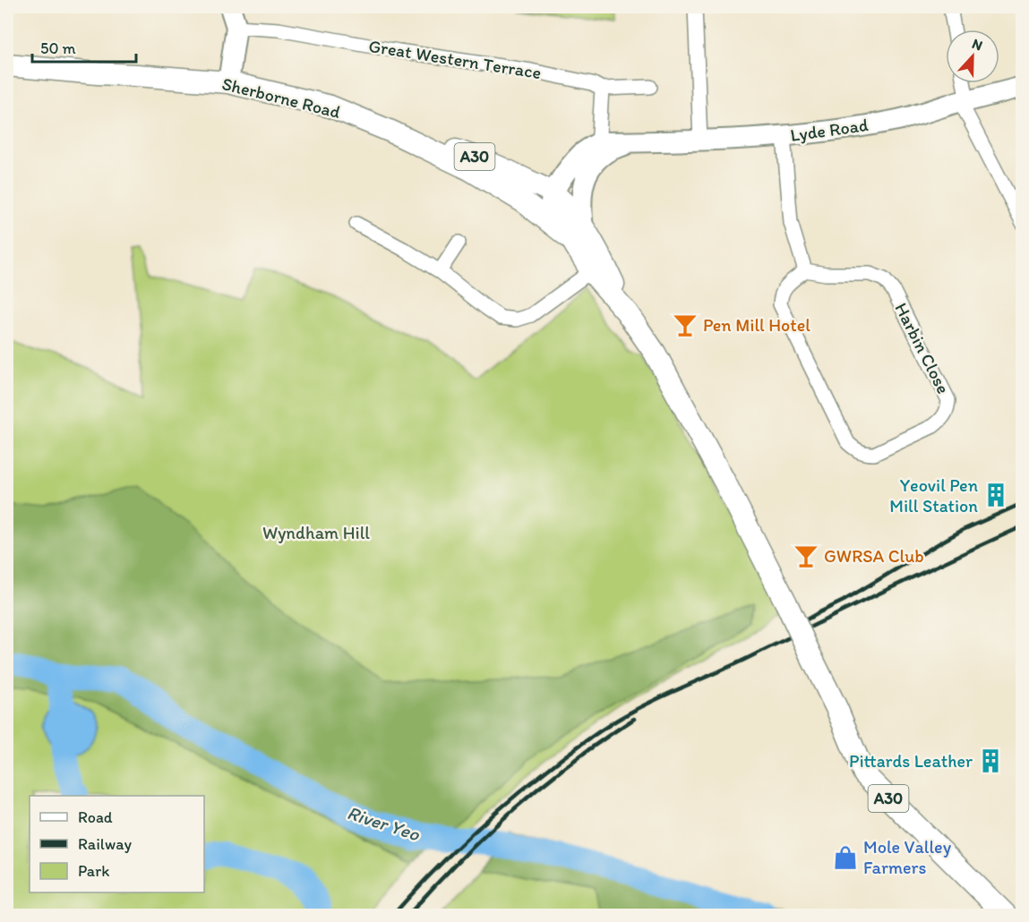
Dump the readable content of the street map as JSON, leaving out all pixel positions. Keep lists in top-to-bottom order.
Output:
{
  "streets": {
    "main road": ["Sherborne Road", "A30"],
    "street": ["Great Western Terrace", "Lyde Road", "Harbin Close"]
  },
  "crossings": [
    ["Sherborne Road", "A30"]
  ],
  "water": ["River Yeo"],
  "parks": ["Wyndham Hill"],
  "places": {
    "bar": ["Pen Mill Hotel", "GWRSA Club"],
    "building": ["Yeovil Pen Mill Station", "Pittards Leather"],
    "shop": ["Mole Valley Farmers"]
  },
  "legend": ["Road", "Railway", "Park"],
  "scale_bar": "50 m",
  "north": "top"
}
